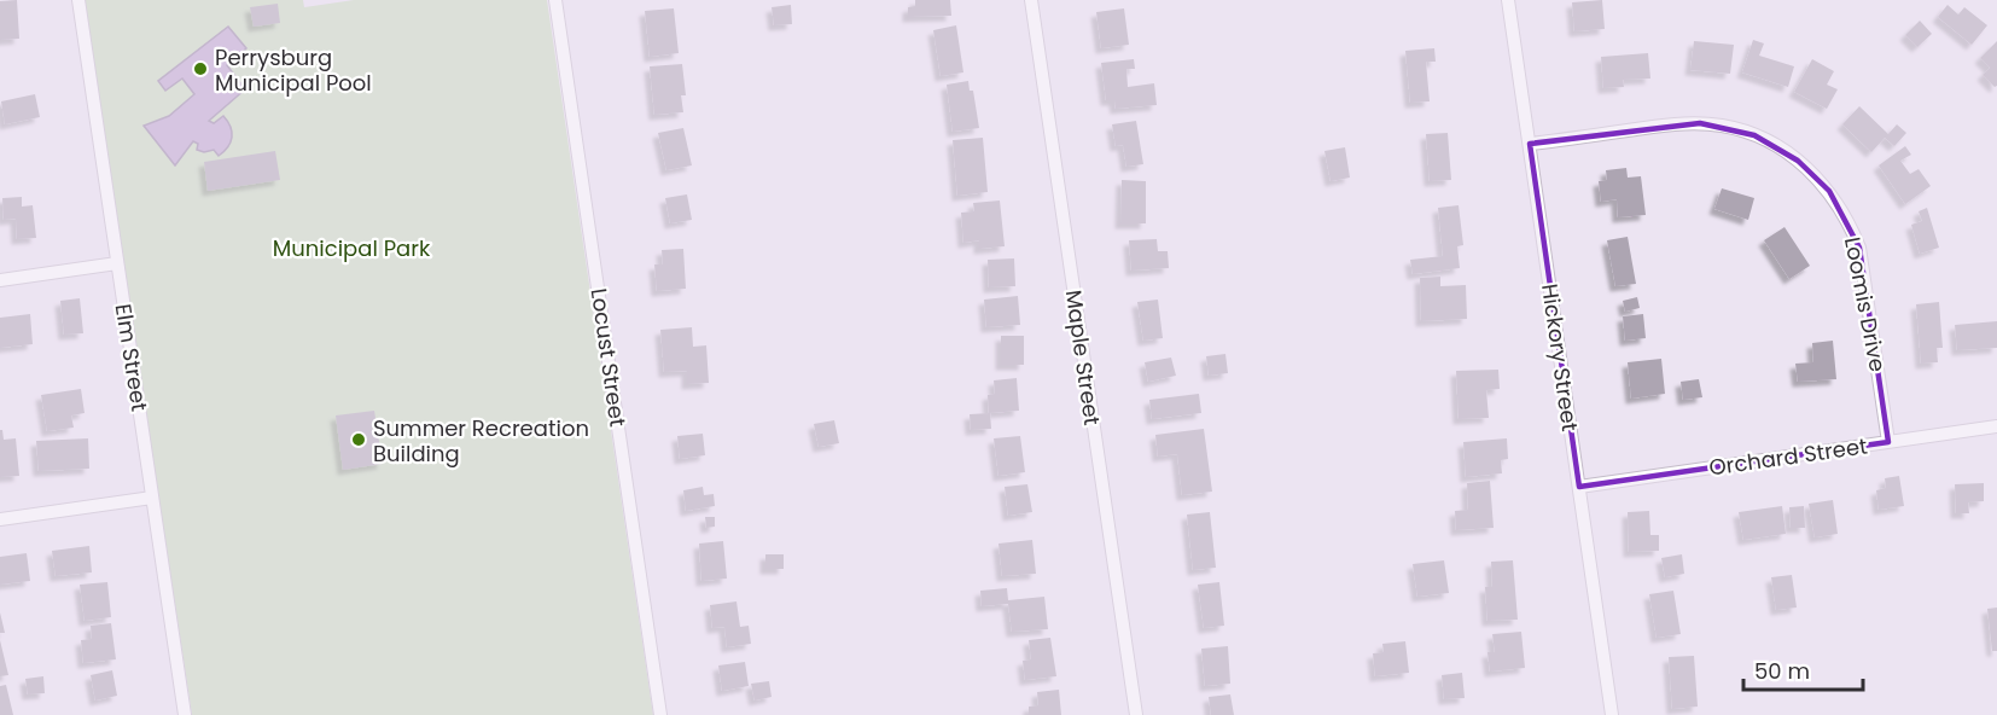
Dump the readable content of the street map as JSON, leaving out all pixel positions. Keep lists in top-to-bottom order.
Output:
{
  "streets": {
    "street": [
      "Loomis Drive",
      "Elm Street",
      "Locust Street",
      "Maple Street",
      "Hickory Street",
      "Orchard Street"
    ]
  },
  "crossings": [
    ["Loomis Drive", "Hickory Street"],
    ["Loomis Drive", "Orchard Street"],
    ["Hickory Street", "Orchard Street"]
  ],
  "parks": ["Municipal Park"],
  "places": ["Perrysburg Municipal Pool", "Summer Recreation Building"],
  "scale_bar": "50 m"
}
